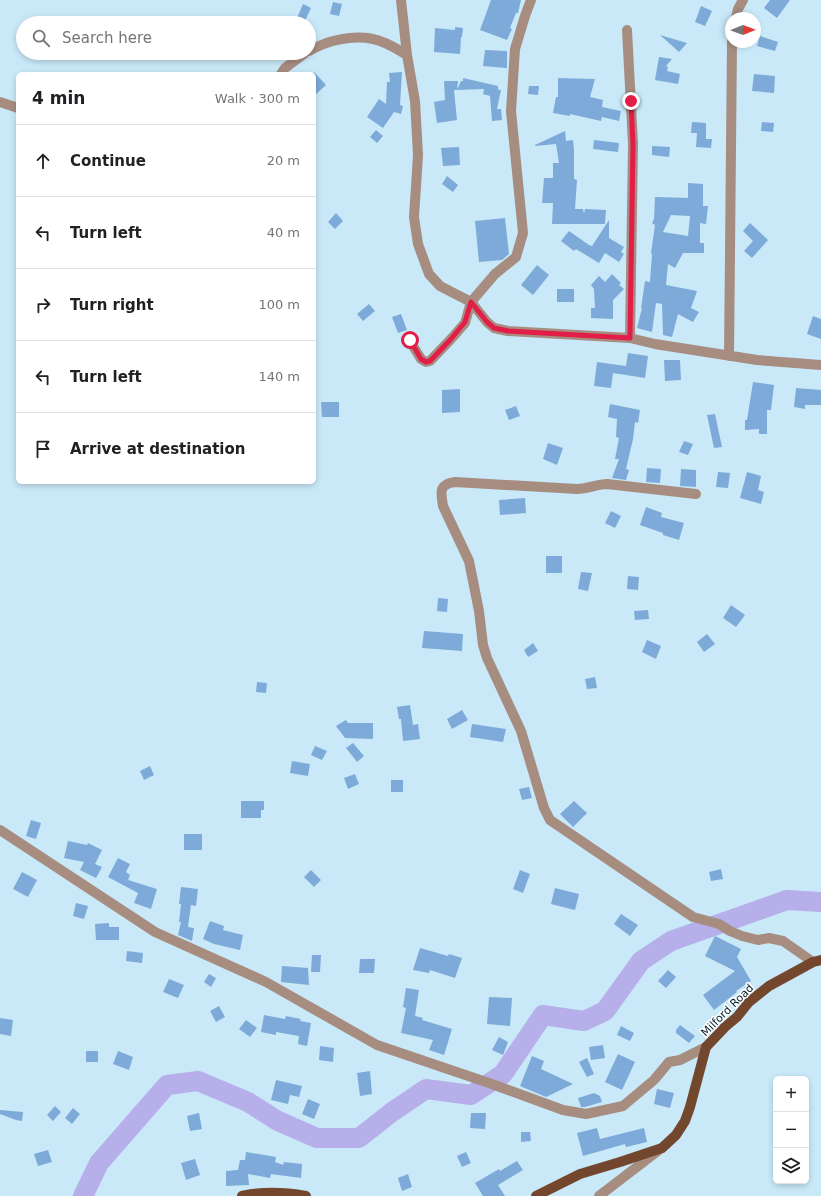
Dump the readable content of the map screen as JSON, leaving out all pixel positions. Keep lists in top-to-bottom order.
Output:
{
  "streets": {
    "main road": ["Milford Road"]
  },
  "north": "right",
  "page": {
    "search": "Search here",
    "heading": ["4 min", "Walk · 300 m"],
    "list": [
      ["Continue", "20 m"],
      ["Turn left", "40 m"],
      ["Turn right", "100 m"],
      ["Turn left", "140 m"],
      "Arrive at destination"
    ],
    "map_buttons": ["+", "−"]
  }
}
